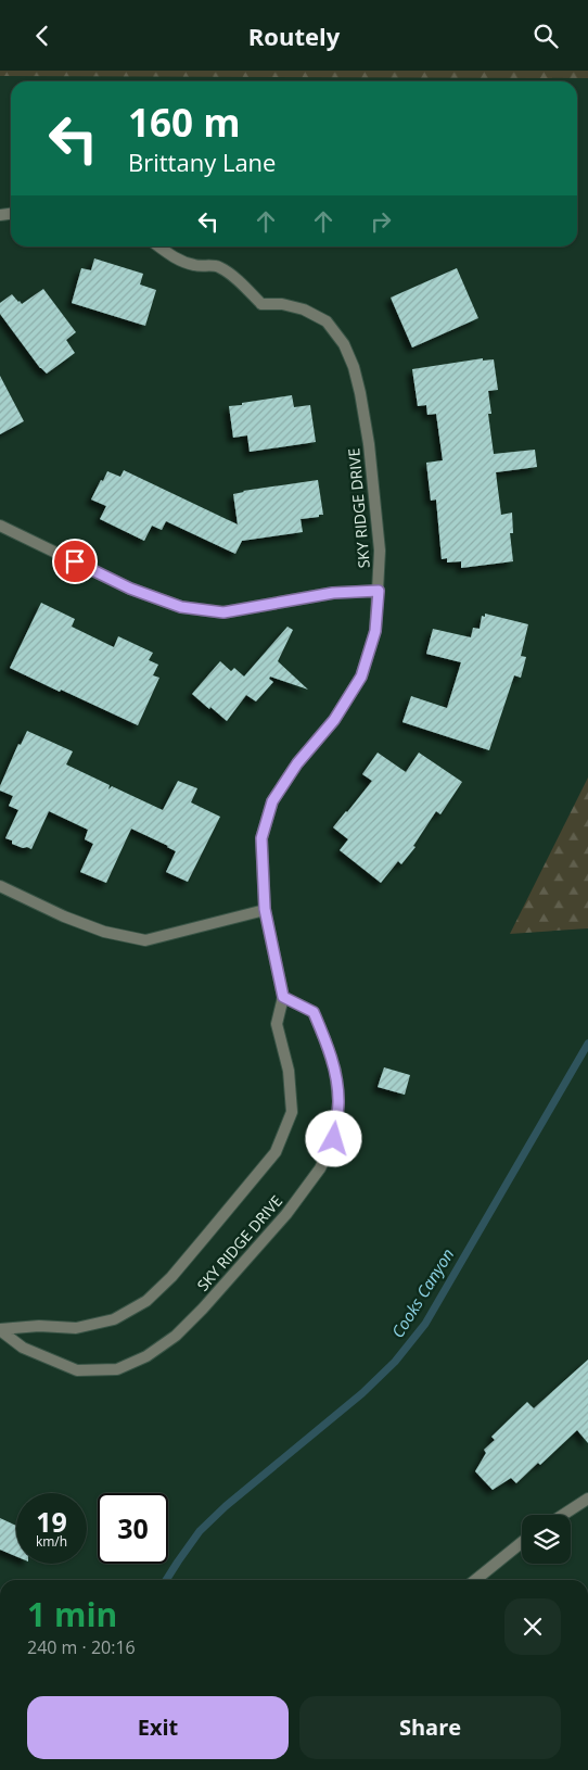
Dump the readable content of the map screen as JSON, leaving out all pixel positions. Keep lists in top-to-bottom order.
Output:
{
  "streets": {
    "street": ["SKY RIDGE DRIVE"]
  },
  "water": ["Cooks Canyon"],
  "page": {
    "header": "Routely",
    "turn": ["160 m", "Brittany Lane"],
    "speed": "19 km/h",
    "limit": "30",
    "heading": ["1 min", "240 m · 20:16"],
    "buttons": ["Exit", "Share"]
  }
}
